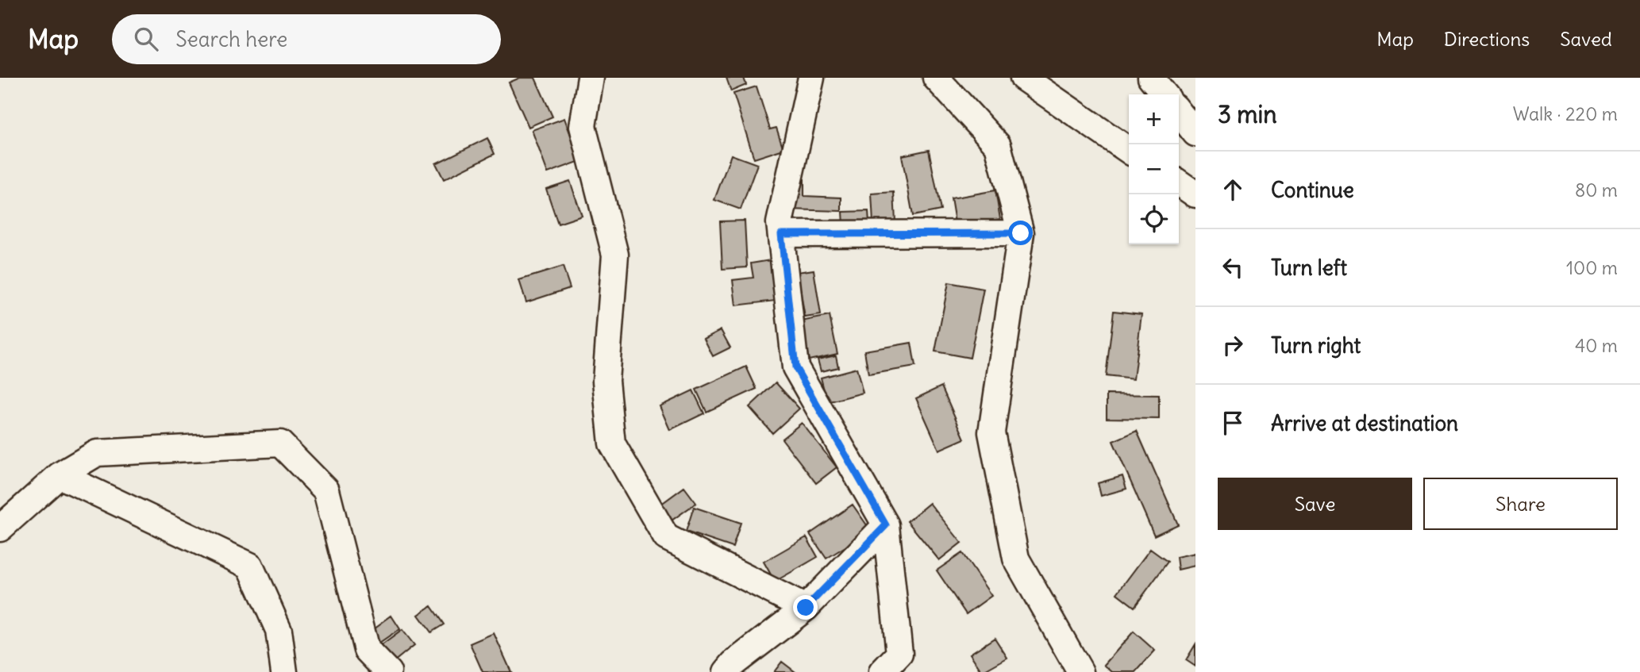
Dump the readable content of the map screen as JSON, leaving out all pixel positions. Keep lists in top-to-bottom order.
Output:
{
  "page": {
    "header": "Map",
    "search": "Search here",
    "nav": ["Map", "Directions", "Saved"],
    "heading": ["3 min", "Walk · 220 m"],
    "map_buttons": ["+", "−"],
    "list": [
      ["Continue", "80 m"],
      ["Turn left", "100 m"],
      ["Turn right", "40 m"],
      "Arrive at destination"
    ],
    "buttons": ["Save", "Share"]
  }
}
